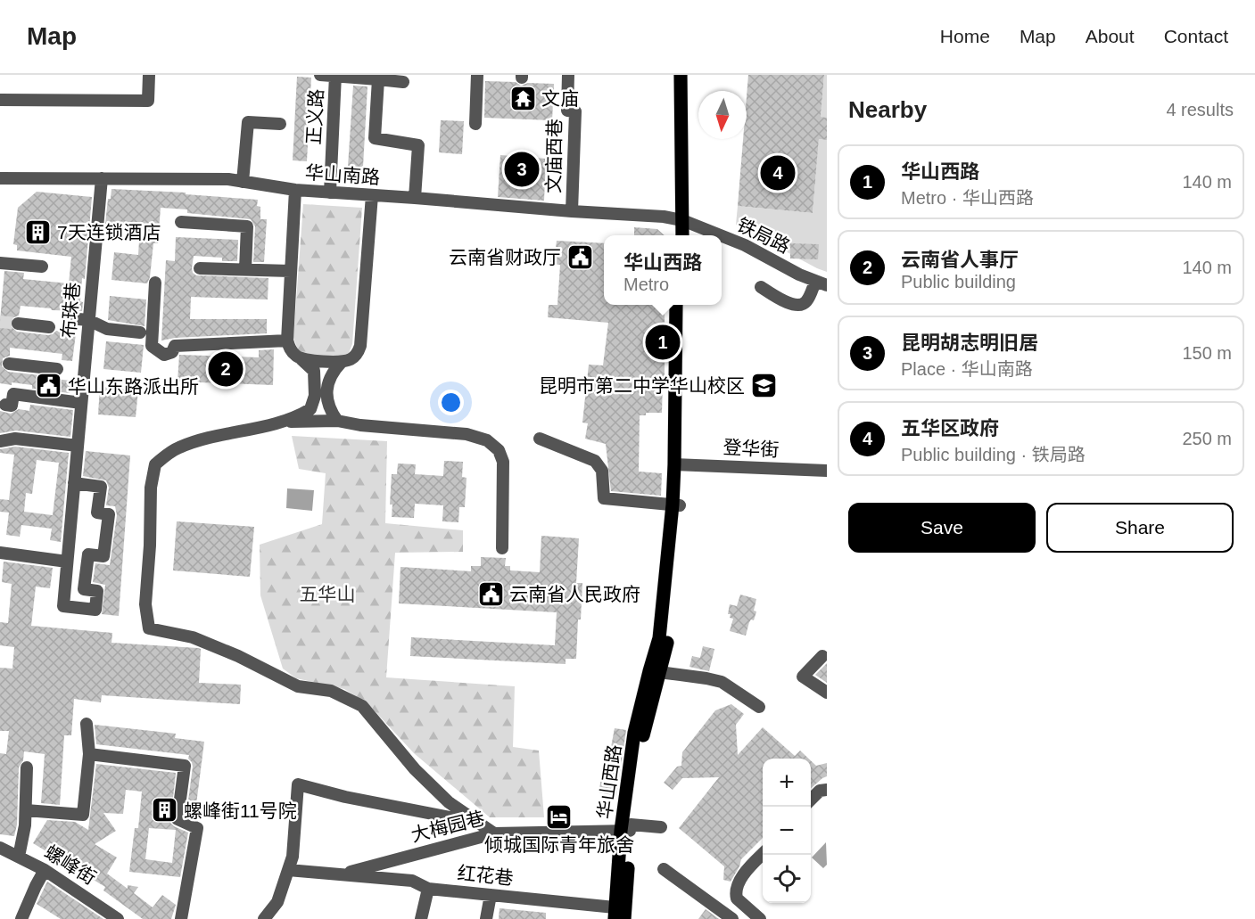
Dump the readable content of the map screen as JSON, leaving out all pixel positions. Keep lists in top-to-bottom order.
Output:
{
  "streets": {
    "main road": ["华山西路"],
    "street": [
      "正义路",
      "文庙西巷",
      "华山南路",
      "铁局路",
      "布珠巷",
      "登华街",
      "大梅园巷",
      "螺峰街",
      "红花巷"
    ]
  },
  "crossings": [
    ["正义路", "华山南路"],
    ["文庙西巷", "华山南路"],
    ["华山南路", "铁局路"],
    ["华山南路", "布珠巷"],
    ["登华街", "华山西路"],
    ["华山西路", "大梅园巷"],
    ["华山西路", "红花巷"],
    ["大梅园巷", "红花巷"]
  ],
  "parks": ["五华山"],
  "places": {
    "temple": ["文庙"],
    "building": ["7天连锁酒店", "螺峰街11号院"],
    "public building": ["云南省财政厅", "华山东路派出所", "云南省人民政府"],
    "school or university": ["昆明市第二中学华山校区"],
    "hotel": ["倾城国际青年旅舍"]
  },
  "north": "bottom",
  "page": {
    "header": "Map",
    "nav": [
      "Home",
      "Map",
      "About",
      "Contact"
    ],
    "heading": ["Nearby", "4 results"],
    "list": [
      {
        "mark": "1",
        "name": "华山西路",
        "note": "Metro · 华山西路",
        "value": "140 m"
      },
      {
        "mark": "2",
        "name": "云南省人事厅",
        "note": "Public building",
        "value": "140 m"
      },
      {
        "mark": "3",
        "name": "昆明胡志明旧居",
        "note": "Place · 华山南路",
        "value": "150 m"
      },
      {
        "mark": "4",
        "name": "五华区政府",
        "note": "Public building · 铁局路",
        "value": "250 m"
      }
    ],
    "pins": [
      "3",
      "4",
      "1",
      "2"
    ],
    "popup": ["华山西路", "Metro"],
    "buttons": ["Save", "Share"],
    "map_buttons": ["+", "−"]
  }
}
